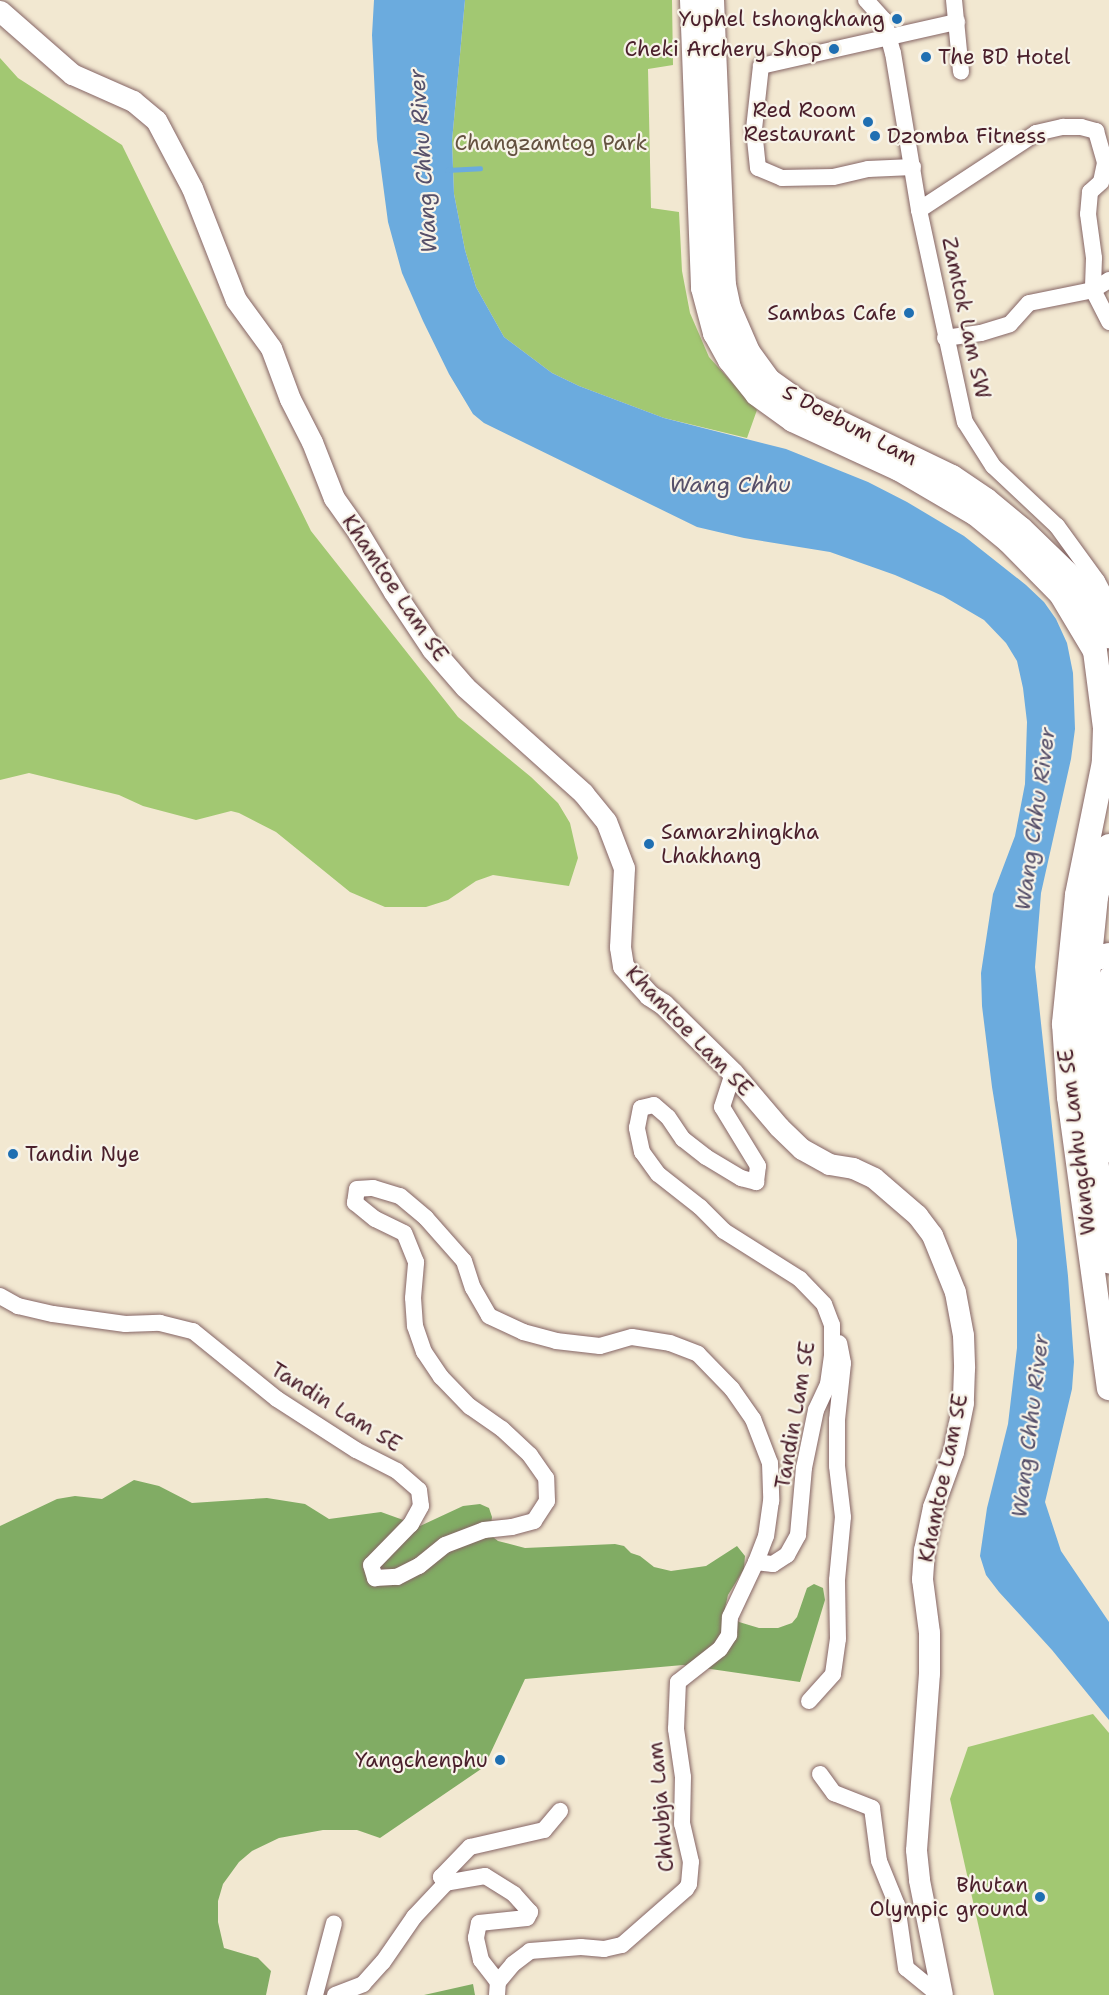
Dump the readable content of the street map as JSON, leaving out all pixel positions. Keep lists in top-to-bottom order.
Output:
{
  "streets": {
    "highway": ["S Doebum Lam", "Wangchhu Lam SE"],
    "main road": ["Khamtoe Lam SE"],
    "street": ["Zamtok Lam SW", "Tandin Lam SE", "Chhubja Lam"]
  },
  "crossings": [
    ["S Doebum Lam", "Wangchhu Lam SE"],
    ["Khamtoe Lam SE", "Tandin Lam SE"],
    ["Tandin Lam SE", "Chhubja Lam"]
  ],
  "water": ["Wang Chhu River", "Wang Chhu"],
  "parks": ["Changzamtog Park"],
  "places": [
    "Yuphel tshongkhang",
    "Cheki Archery Shop",
    "The BD Hotel",
    "Red Room Restaurant",
    "Dzomba Fitness",
    "Sambas Cafe",
    "Samarzhingkha Lhakhang",
    "Tandin Nye",
    "Yangchenphu",
    "Bhutan Olympic ground"
  ]
}
